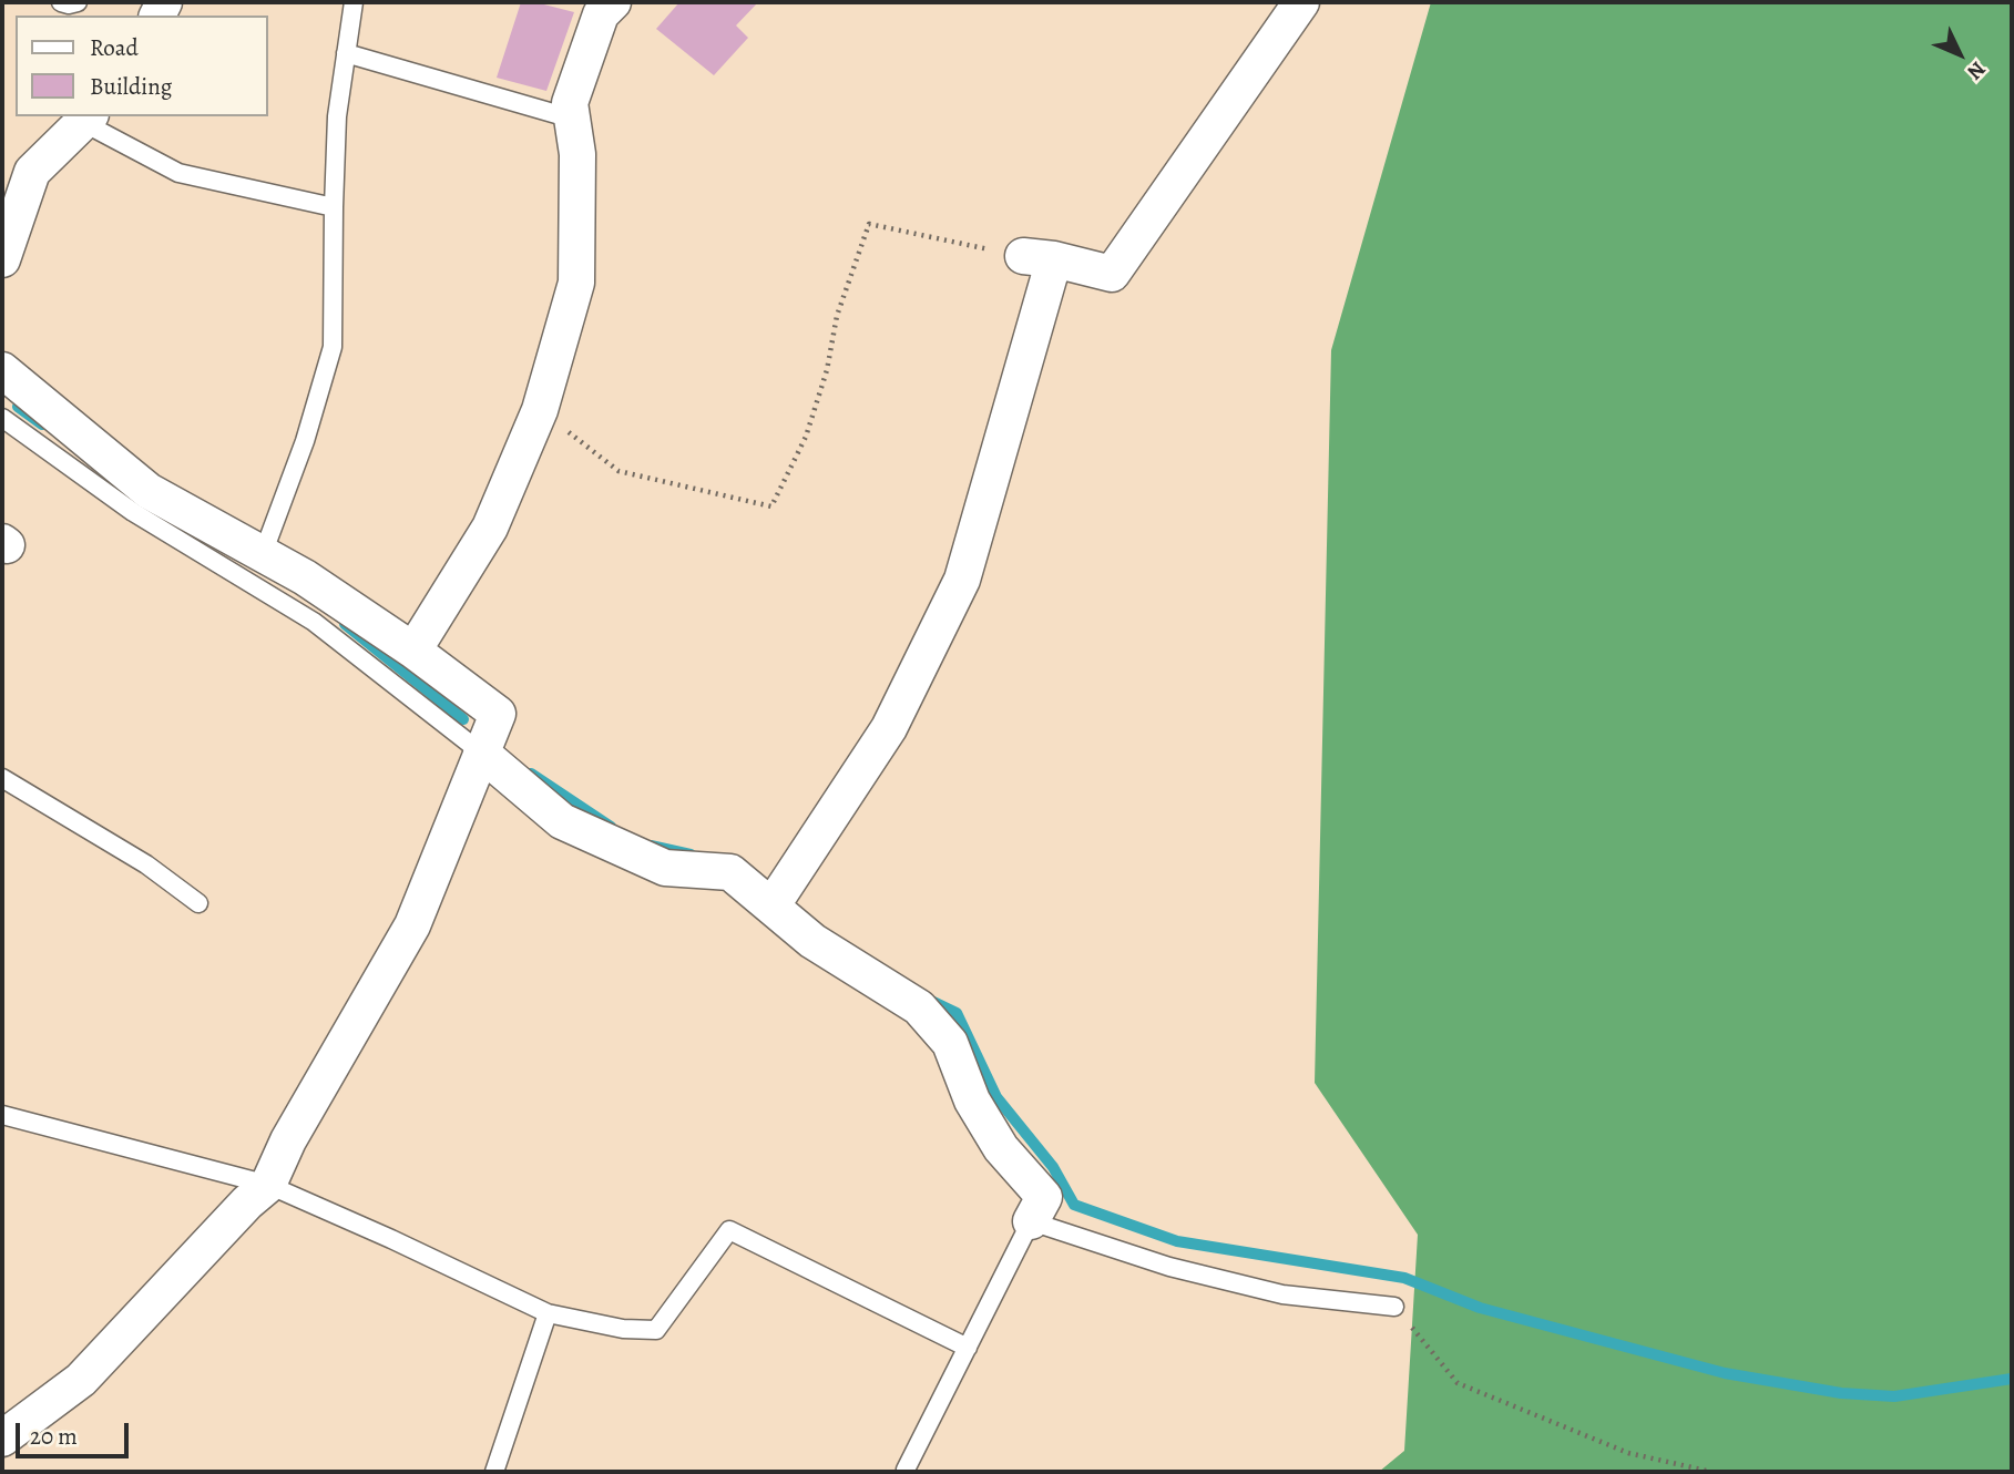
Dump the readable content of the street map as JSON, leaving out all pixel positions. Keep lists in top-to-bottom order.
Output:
{
  "legend": ["Road", "Building"],
  "scale_bar": "20 m",
  "north": "bottom right"
}
